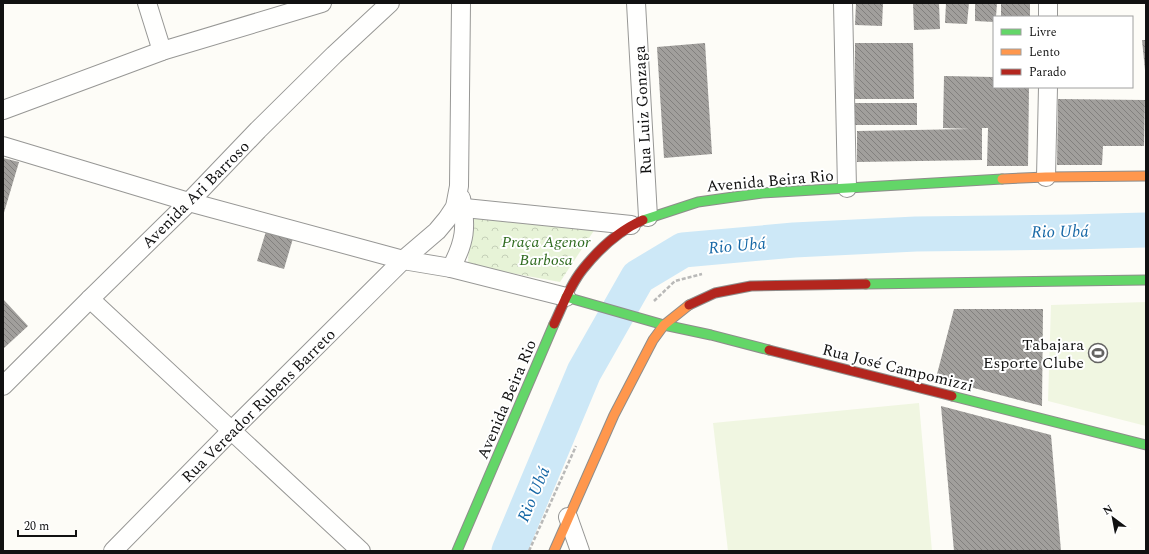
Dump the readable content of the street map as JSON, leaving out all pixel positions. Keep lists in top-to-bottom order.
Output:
{
  "streets": {
    "main road": ["Avenida Beira Rio", "Rua José Campomizzi"],
    "street": ["Rua Luiz Gonzaga", "Avenida Ari Barroso", "Rua Vereador Rubens Barreto"]
  },
  "crossings": [
    ["Rua Luiz Gonzaga", "Avenida Beira Rio"],
    ["Avenida Beira Rio", "Rua José Campomizzi"]
  ],
  "water": ["Rio Ubá"],
  "parks": ["Praça Agenor Barbosa"],
  "places": {
    "sports": ["Tabajara Esporte Clube"]
  },
  "legend": ["Livre", "Lento", "Parado"],
  "scale_bar": "20 m",
  "north": "top left"
}
